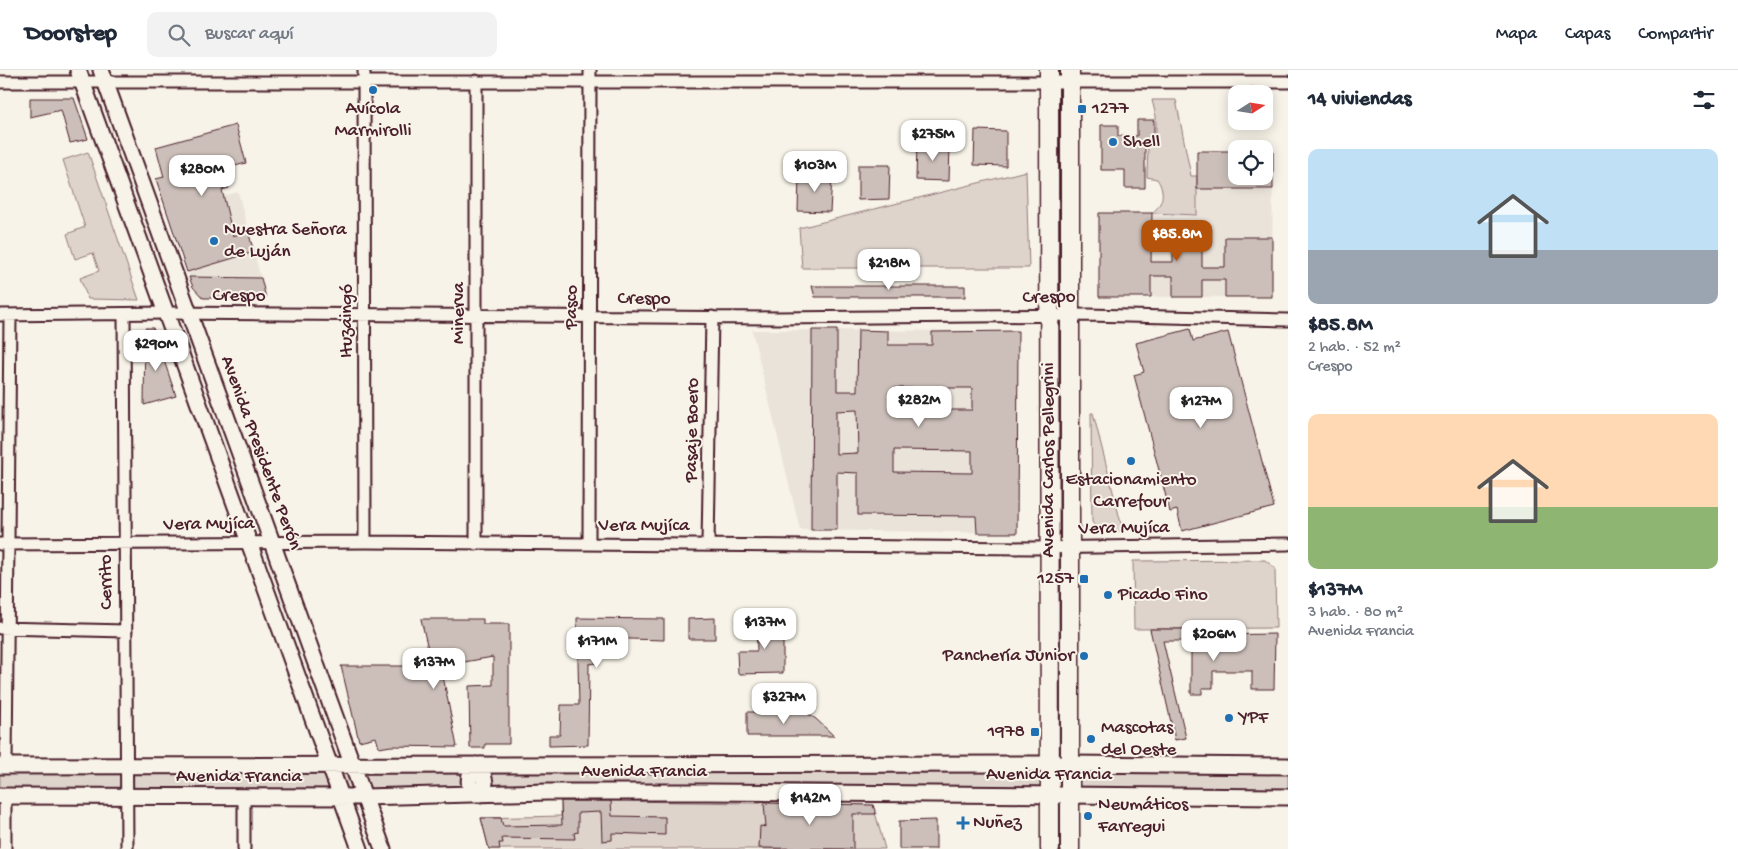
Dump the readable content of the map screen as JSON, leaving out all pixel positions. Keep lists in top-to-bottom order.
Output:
{
  "streets": {
    "main road": ["Avenida Presidente Perón", "Avenida Carlos Pellegrini", "Avenida Francia"],
    "street": [
      "Crespo",
      "Pasco",
      "Minerva",
      "Ituzaingó",
      "Pasaje Boero",
      "Vera Mujíca",
      "Cerrito"
    ]
  },
  "crossings": [
    ["Crespo", "Pasco"],
    ["Crespo", "Minerva"],
    ["Crespo", "Ituzaingó"],
    ["Crespo", "Pasaje Boero"],
    ["Crespo", "Avenida Presidente Perón"],
    ["Crespo", "Avenida Carlos Pellegrini"],
    ["Crespo", "Cerrito"],
    ["Pasco", "Vera Mujíca"],
    ["Minerva", "Vera Mujíca"],
    ["Ituzaingó", "Vera Mujíca"],
    ["Pasaje Boero", "Vera Mujíca"],
    ["Avenida Presidente Perón", "Vera Mujíca"],
    ["Avenida Presidente Perón", "Avenida Francia"],
    ["Avenida Carlos Pellegrini", "Vera Mujíca"],
    ["Avenida Carlos Pellegrini", "Avenida Francia"],
    ["Vera Mujíca", "Cerrito"],
    ["Cerrito", "Avenida Francia"]
  ],
  "places": {
    "other": [
      "Avícola Marmirolli",
      "Shell",
      "Nuestra Señora de Luján",
      "Estacionamiento Carrefour",
      "Picado Fino",
      "Panchería Junior",
      "YPF",
      "Mascotas del Oeste",
      "Neumáticos Farregui"
    ],
    "transit": ["1277", "1257", "1978"],
    "health": ["Nuñez"]
  },
  "north": "right",
  "page": {
    "header": "Doorstep",
    "search": "Buscar aquí",
    "nav": ["Mapa", "Capas", "Compartir"],
    "heading": "14 viviendas",
    "price": [
      "$275M",
      "$103M",
      "$280M",
      "$85.8M",
      "$218M",
      "$290M",
      "$282M",
      "$127M",
      "$137M",
      "$206M",
      "$171M",
      "$137M",
      "$327M",
      "$142M"
    ],
    "list": [
      {
        "name": "$85.8M",
        "note": "2 hab. · 52 m² · Crespo"
      },
      {
        "name": "$137M",
        "note": "3 hab. · 80 m² · Avenida Francia"
      }
    ]
  }
}
